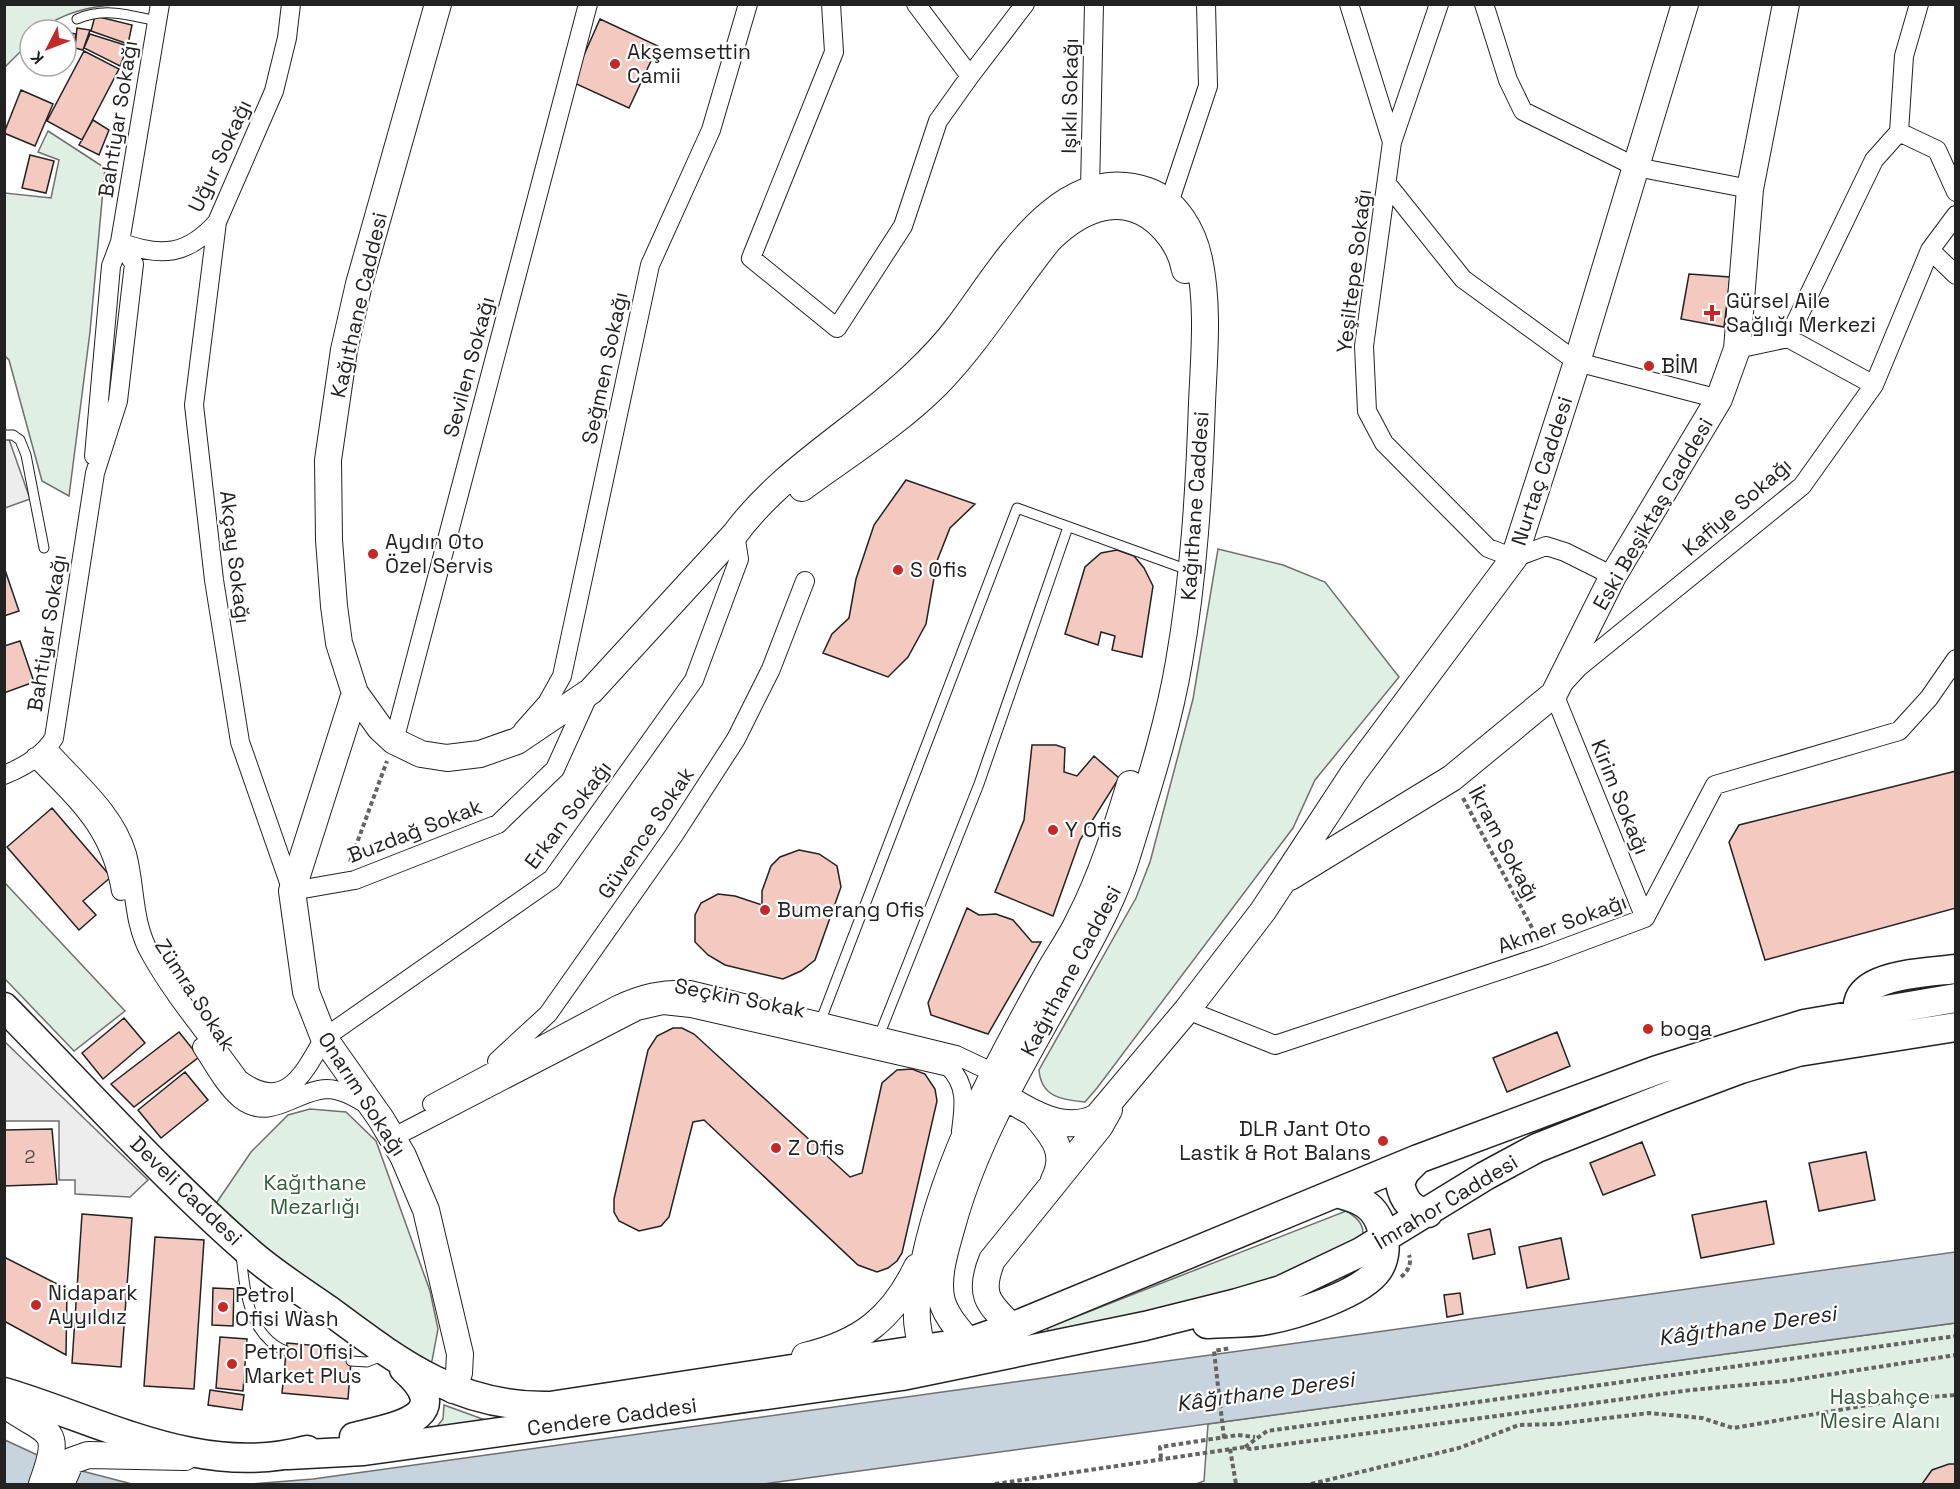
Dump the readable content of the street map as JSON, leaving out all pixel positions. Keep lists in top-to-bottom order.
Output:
{
  "streets": {
    "main road": [
      "Kağıthane Caddesi",
      "Nurtaç Caddesi",
      "Eski Beşiktaş Caddesi",
      "Onarım Sokağı",
      "Develi Caddesi",
      "İmrahor Caddesi",
      "Cendere Caddesi"
    ],
    "street": [
      "Işıklı Sokağı",
      "Bahtiyar Sokağı",
      "Uğur Sokağı",
      "Yeşiltepe Sokağı",
      "Sevilen Sokağı",
      "Seğmen Sokağı",
      "Kafiye Sokağı",
      "Akçay Sokağı",
      "Kirim Sokağı",
      "Erkan Sokağı",
      "Buzdağ Sokak",
      "Güvence Sokak",
      "Akmer Sokağı",
      "Zümra Sokak",
      "Seçkin Sokak"
    ],
    "path": ["İkram Sokağı"]
  },
  "crossings": [
    ["Işıklı Sokağı", "Kağıthane Caddesi"],
    ["Bahtiyar Sokağı", "Uğur Sokağı"],
    ["Bahtiyar Sokağı", "Zümra Sokak"],
    ["Uğur Sokağı", "Akçay Sokağı"],
    ["Yeşiltepe Sokağı", "Nurtaç Caddesi"],
    ["Kağıthane Caddesi", "Sevilen Sokağı"],
    ["Kağıthane Caddesi", "Seğmen Sokağı"],
    ["Kağıthane Caddesi", "Erkan Sokağı"],
    ["Kağıthane Caddesi", "Buzdağ Sokak"],
    ["Kağıthane Caddesi", "Seçkin Sokak"],
    ["Kağıthane Caddesi", "Onarım Sokağı"],
    ["Kağıthane Caddesi", "İmrahor Caddesi"],
    ["Kağıthane Caddesi", "Cendere Caddesi"],
    ["Nurtaç Caddesi", "Eski Beşiktaş Caddesi"],
    ["Nurtaç Caddesi", "Akmer Sokağı"],
    ["Kafiye Sokağı", "Eski Beşiktaş Caddesi"],
    ["Kafiye Sokağı", "Kirim Sokağı"],
    ["Eski Beşiktaş Caddesi", "Kirim Sokağı"],
    ["Eski Beşiktaş Caddesi", "İkram Sokağı"],
    ["Akçay Sokağı", "Buzdağ Sokak"],
    ["Akçay Sokağı", "Onarım Sokağı"],
    ["Kirim Sokağı", "Akmer Sokağı"],
    ["Erkan Sokağı", "Zümra Sokak"],
    ["Erkan Sokağı", "Onarım Sokağı"],
    ["Buzdağ Sokak", "Onarım Sokağı"],
    ["Güvence Sokak", "Seçkin Sokak"],
    ["İkram Sokağı", "Akmer Sokağı"],
    ["Zümra Sokak", "Seçkin Sokak"],
    ["Zümra Sokak", "Onarım Sokağı"],
    ["Seçkin Sokak", "Onarım Sokağı"],
    ["Onarım Sokağı", "Cendere Caddesi"],
    ["Develi Caddesi", "Cendere Caddesi"],
    ["İmrahor Caddesi", "Cendere Caddesi"]
  ],
  "water": ["Kâğıthane Deresi"],
  "parks": ["Kağıthane Mezarlığı", "Hasbahçe Mesire Alanı"],
  "places": {
    "other": [
      "Akşemsettin Camii",
      "BİM",
      "Aydın Oto Özel Servis",
      "S Ofis",
      "Y Ofis",
      "Bumerang Ofis",
      "boga",
      "DLR Jant Oto Lastik & Rot Balans",
      "Z Ofis",
      "Nidapark Ayyıldız",
      "Petrol Ofisi Wash",
      "Petrol Ofisi Market Plus"
    ],
    "health": ["Gürsel Aile Sağlığı Merkezi"]
  },
  "house_numbers": ["2"],
  "north": "bottom left"
}
